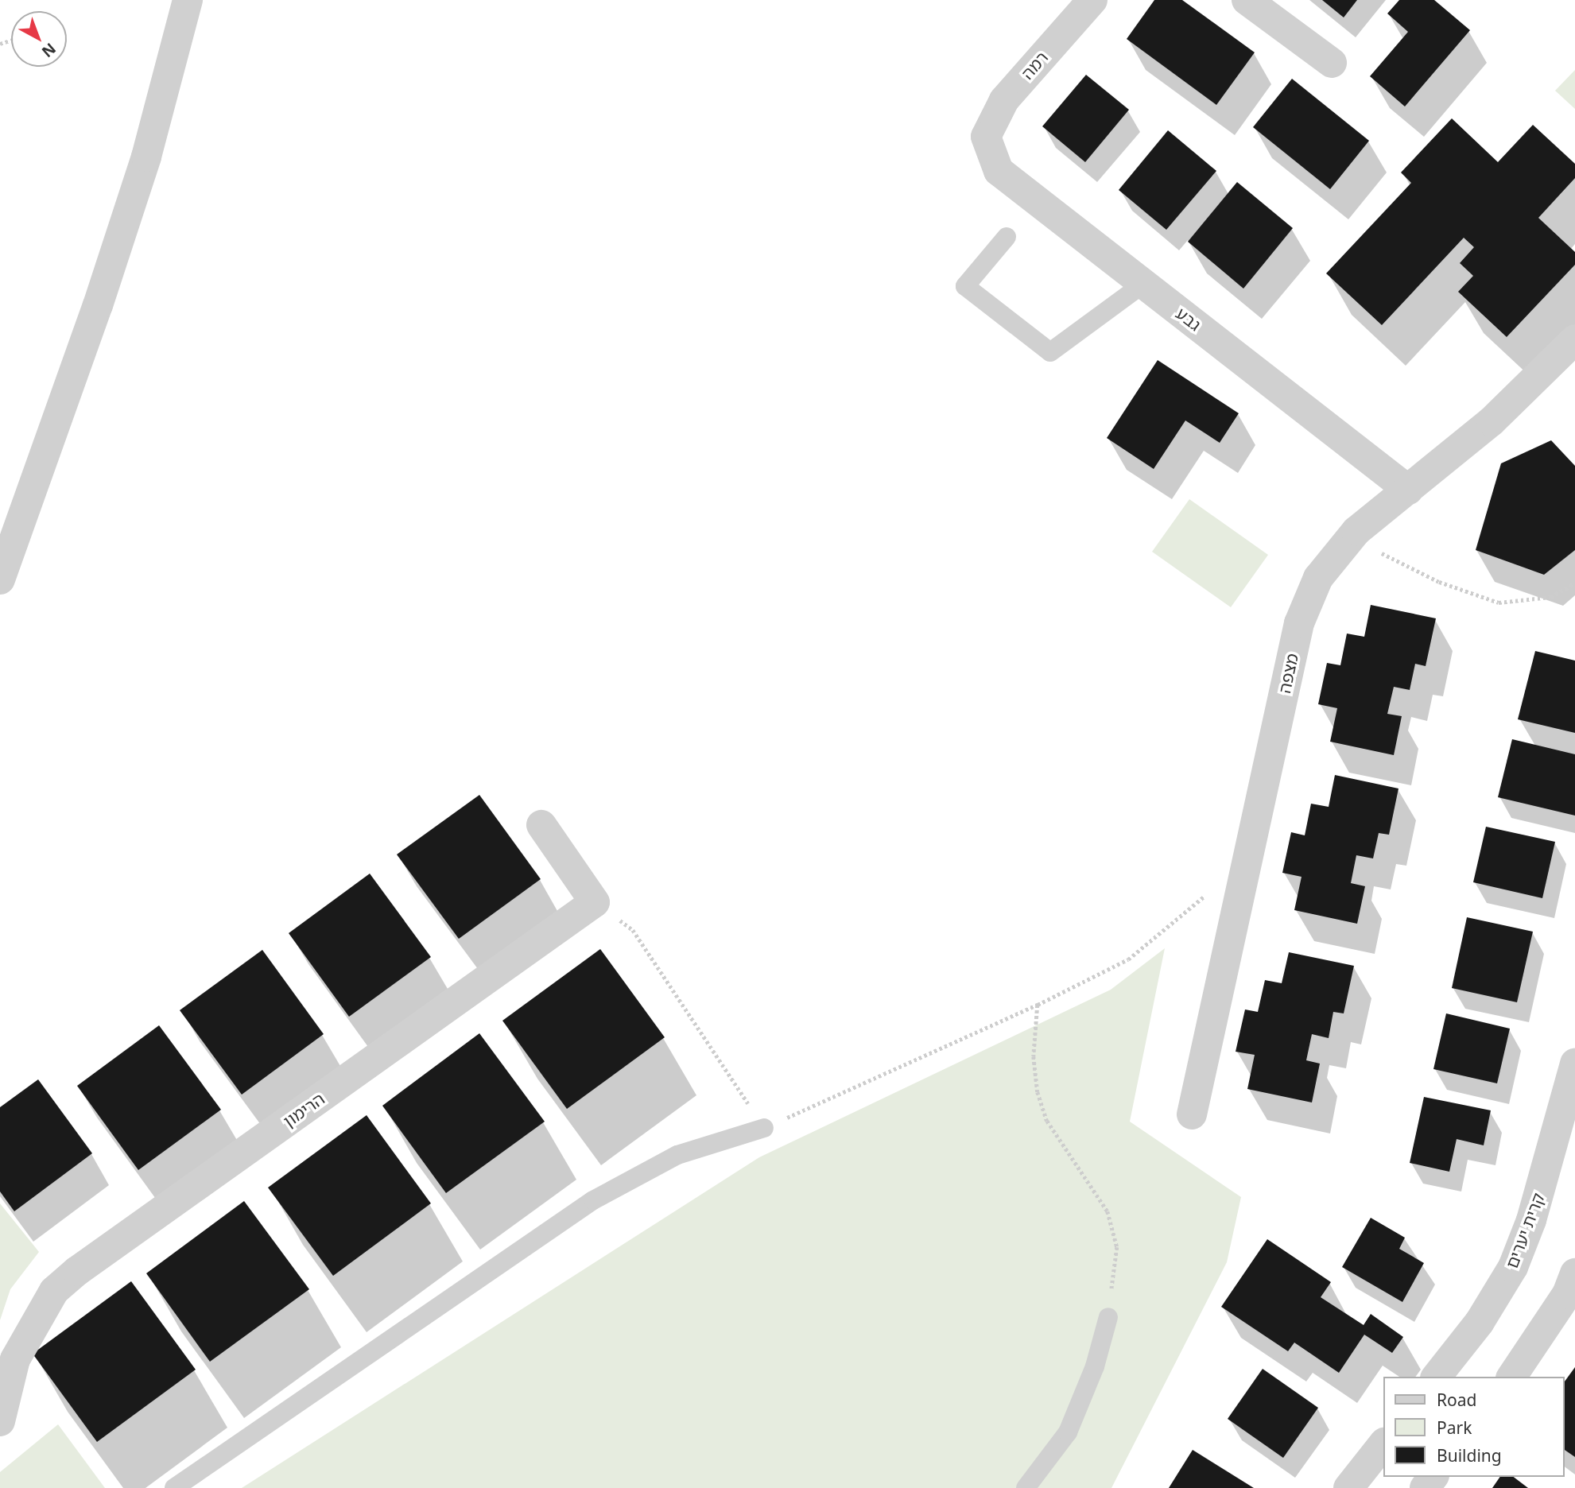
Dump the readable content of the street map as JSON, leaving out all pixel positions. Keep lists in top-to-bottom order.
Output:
{
  "streets": {
    "street": [
      "רמה",
      "גבע",
      "מצפה",
      "הרימון",
      "קרית יערים"
    ]
  },
  "crossings": [
    ["רמה", "גבע"],
    ["גבע", "מצפה"]
  ],
  "legend": ["Road", "Park", "Building"],
  "north": "bottom right"
}
